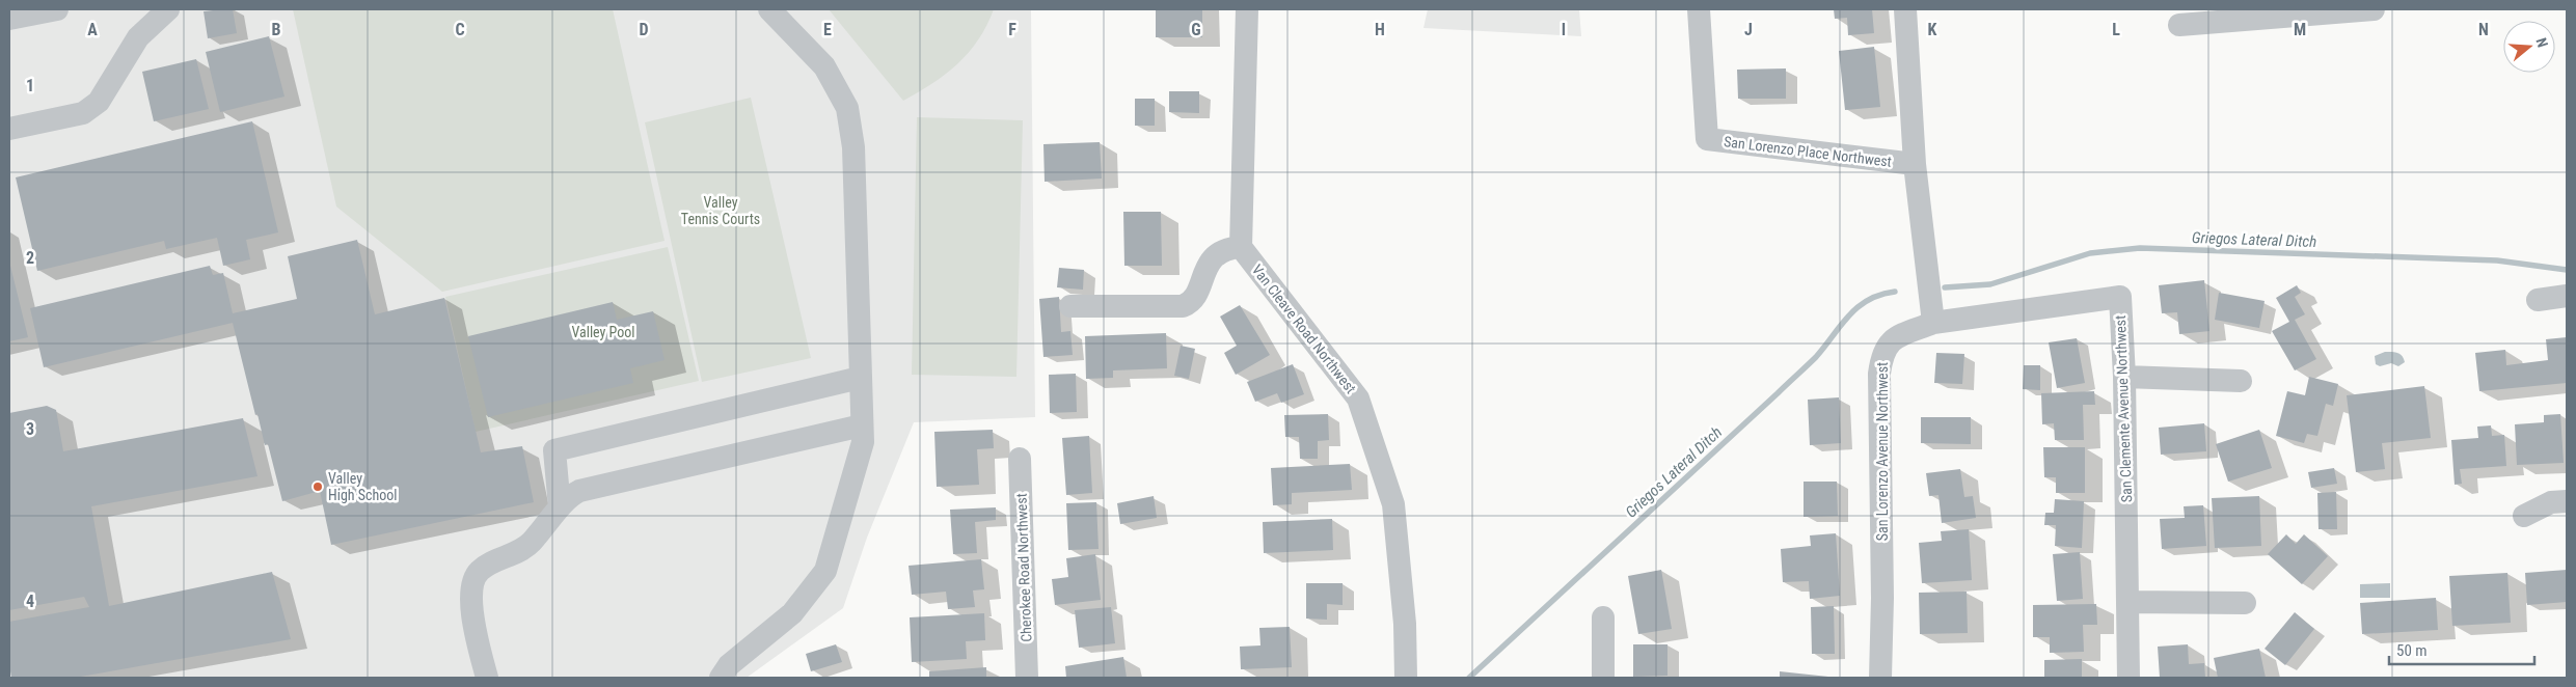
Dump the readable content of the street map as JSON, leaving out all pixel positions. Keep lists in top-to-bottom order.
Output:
{
  "streets": {
    "street": [
      "San Lorenzo Place Northwest",
      "Van Cleave Road Northwest",
      "San Clemente Avenue Northwest",
      "San Lorenzo Avenue Northwest",
      "Cherokee Road Northwest"
    ]
  },
  "crossings": [
    ["San Clemente Avenue Northwest", "San Lorenzo Avenue Northwest"]
  ],
  "water": ["Griegos Lateral Ditch"],
  "parks": ["Valley Tennis Courts", "Valley Pool"],
  "places": ["Valley High School"],
  "scale_bar": "50 m",
  "north": "right",
  "grid": {
    "columns": [
      "A",
      "B",
      "C",
      "D",
      "E",
      "F",
      "G",
      "H",
      "I",
      "J",
      "K",
      "L",
      "M",
      "N"
    ],
    "rows": [
      "1",
      "2",
      "3",
      "4"
    ]
  }
}
